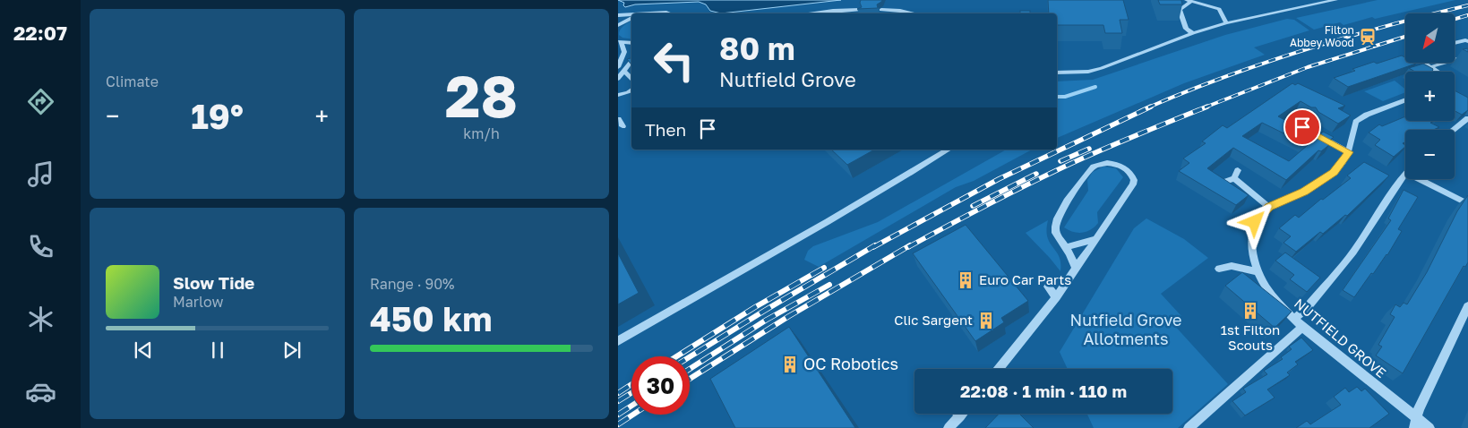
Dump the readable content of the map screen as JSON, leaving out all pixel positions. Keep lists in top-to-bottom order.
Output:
{
  "streets": {
    "street": ["NUTFIELD GROVE"]
  },
  "parks": ["Nutfield Grove Allotments"],
  "places": {
    "station": ["Filton Abbey Wood"],
    "building": [
      "Euro Car Parts",
      "1st Filton Scouts",
      "Clic Sargent",
      "OC Robotics"
    ]
  },
  "north": "bottom left",
  "page": {
    "tabs": "22:07",
    "tile": [
      "Climate",
      ["28", "km/h"],
      ["Range · 90%", "450 km"]
    ],
    "map_buttons": ["+", "−"],
    "turn": ["80 m", "Nutfield Grove"],
    "heat": ["−", "19°", "+"],
    "then": "Then",
    "song": ["Slow Tide", "Marlow"],
    "limit": "30",
    "trip": "22:08 · 1 min · 110 m"
  }
}
